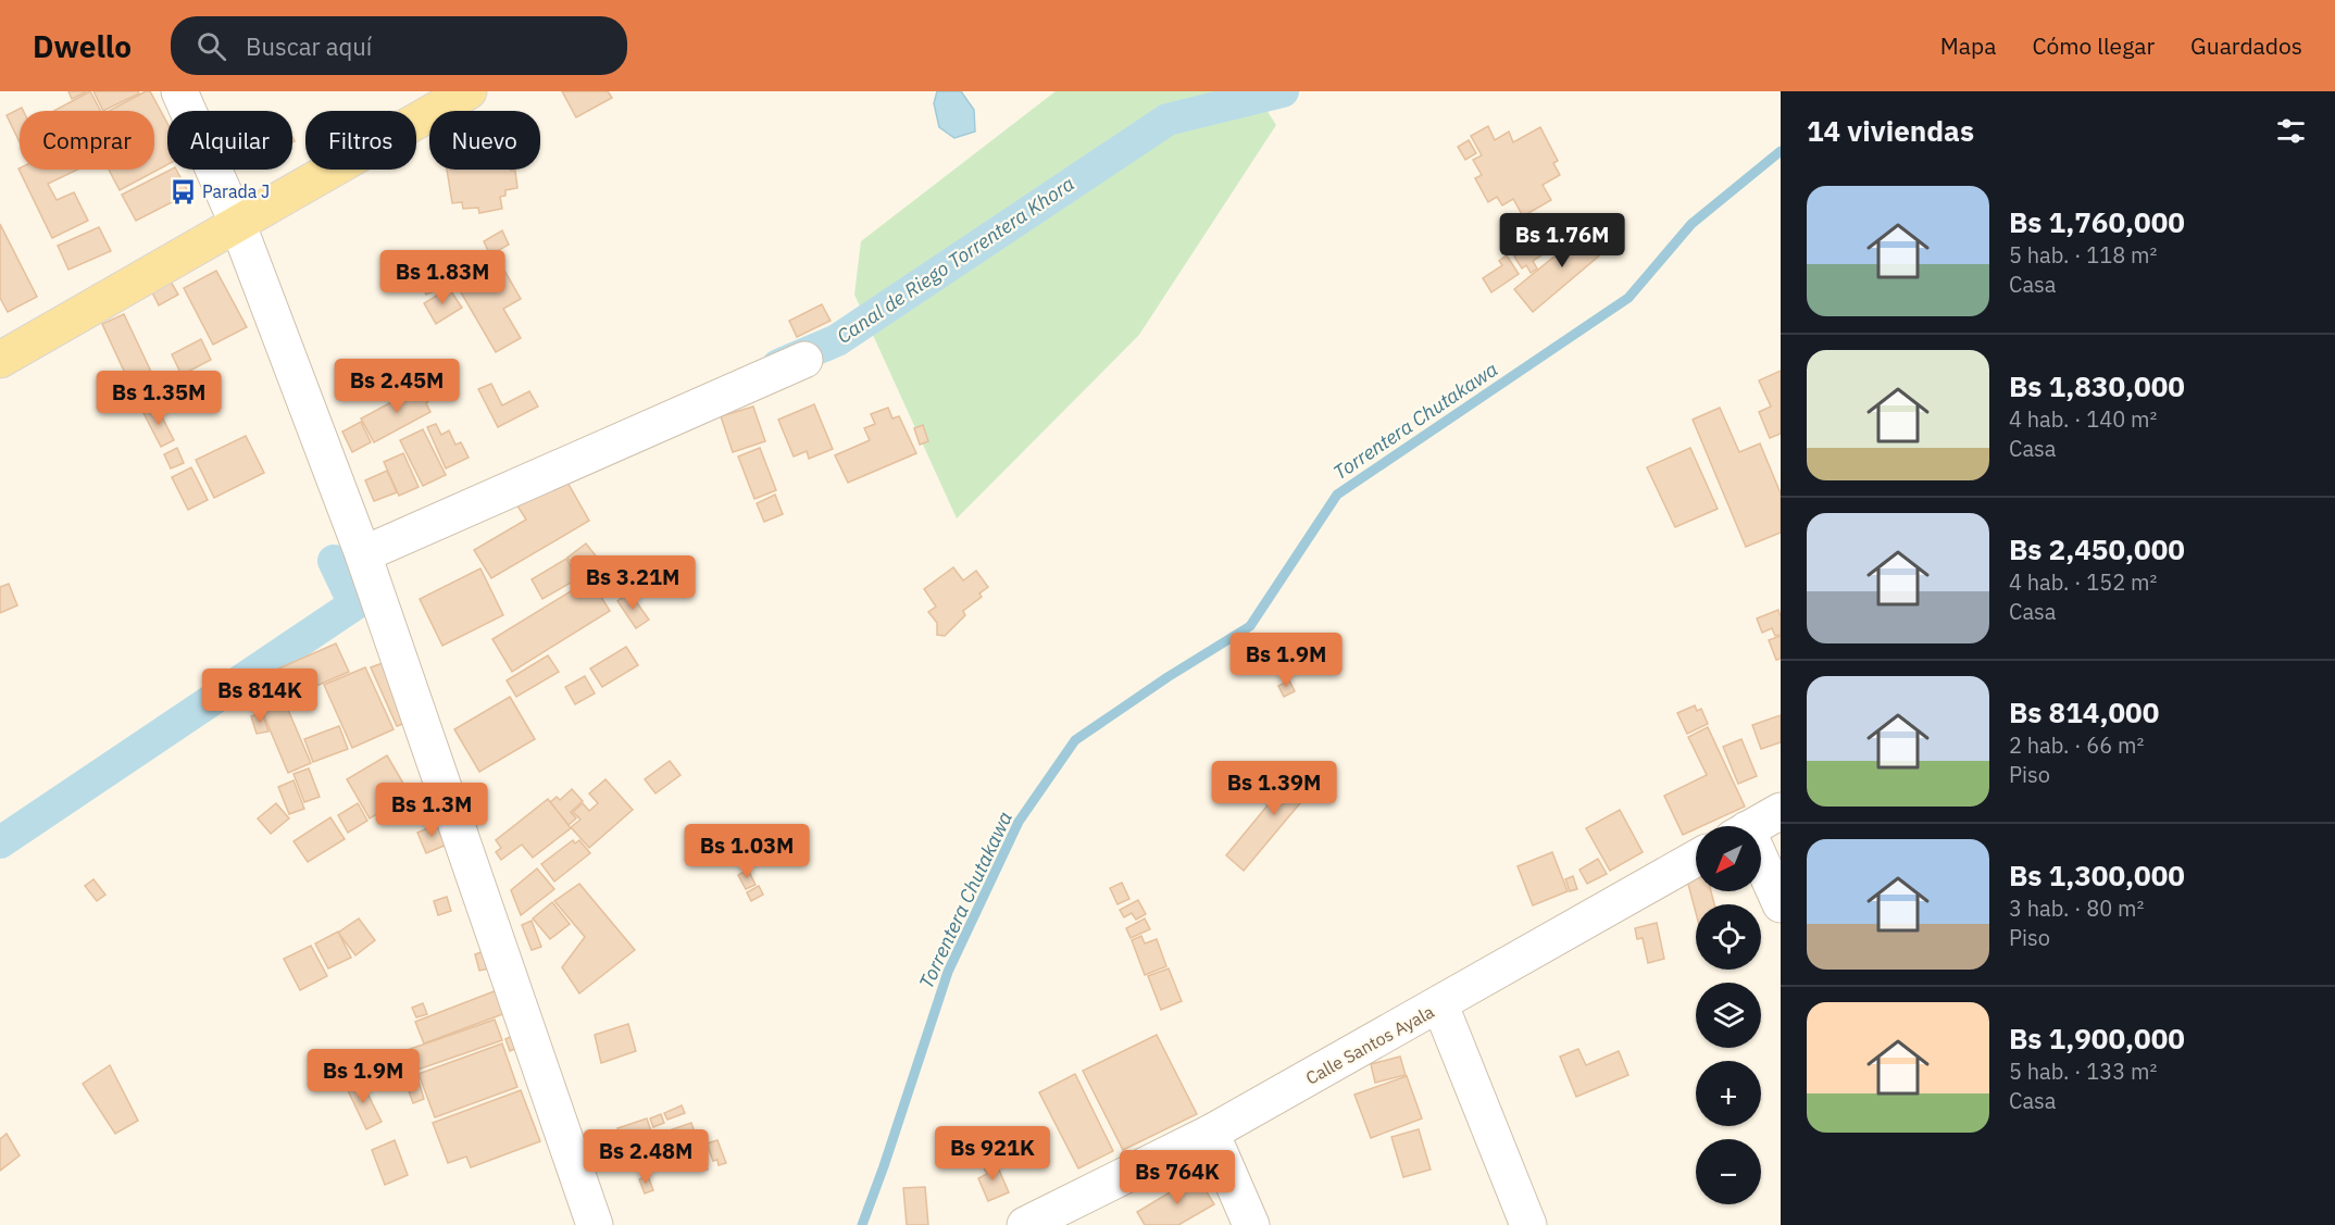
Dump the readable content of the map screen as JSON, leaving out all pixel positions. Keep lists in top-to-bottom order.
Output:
{
  "streets": {
    "street": ["Calle Santos Ayala"]
  },
  "water": ["Canal de Riego Torrentera Khora", "Torrentera Chutakawa"],
  "places": {
    "bus stop": ["Parada J"]
  },
  "north": "bottom left",
  "page": {
    "header": "Dwello",
    "search": "Buscar aquí",
    "nav": ["Mapa", "Cómo llegar", "Guardados"],
    "heading": "14 viviendas",
    "chip": [
      "Comprar",
      "Alquilar",
      "Filtros",
      "Nuevo"
    ],
    "list": [
      {
        "name": "Bs 1,760,000",
        "note": "5 hab. · 118 m² · Casa"
      },
      {
        "name": "Bs 1,830,000",
        "note": "4 hab. · 140 m² · Casa"
      },
      {
        "name": "Bs 2,450,000",
        "note": "4 hab. · 152 m² · Casa"
      },
      {
        "name": "Bs 814,000",
        "note": "2 hab. · 66 m² · Piso"
      },
      {
        "name": "Bs 1,300,000",
        "note": "3 hab. · 80 m² · Piso"
      },
      {
        "name": "Bs 1,900,000",
        "note": "5 hab. · 133 m² · Casa"
      }
    ],
    "price": [
      "Bs 1.76M",
      "Bs 1.83M",
      "Bs 2.45M",
      "Bs 1.35M",
      "Bs 3.21M",
      "Bs 1.9M",
      "Bs 814K",
      "Bs 1.39M",
      "Bs 1.3M",
      "Bs 1.03M",
      "Bs 1.9M",
      "Bs 921K",
      "Bs 2.48M",
      "Bs 764K"
    ],
    "map_buttons": ["+", "−"]
  }
}
